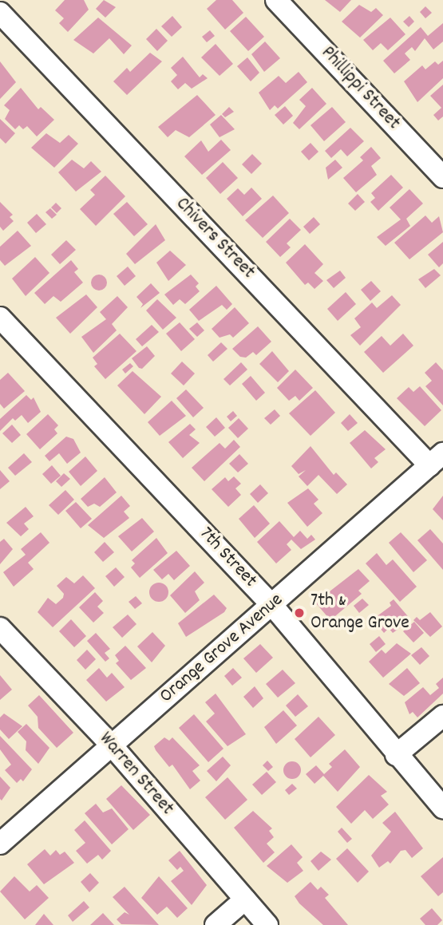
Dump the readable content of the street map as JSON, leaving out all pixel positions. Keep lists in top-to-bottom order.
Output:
{
  "streets": {
    "street": [
      "Phillippi Street",
      "Chivers Street",
      "7th Street",
      "Orange Grove Avenue",
      "Warren Street"
    ]
  },
  "crossings": [
    ["Chivers Street", "Orange Grove Avenue"],
    ["7th Street", "Orange Grove Avenue"],
    ["Orange Grove Avenue", "Warren Street"]
  ],
  "places": ["7th & Orange Grove"]
}
